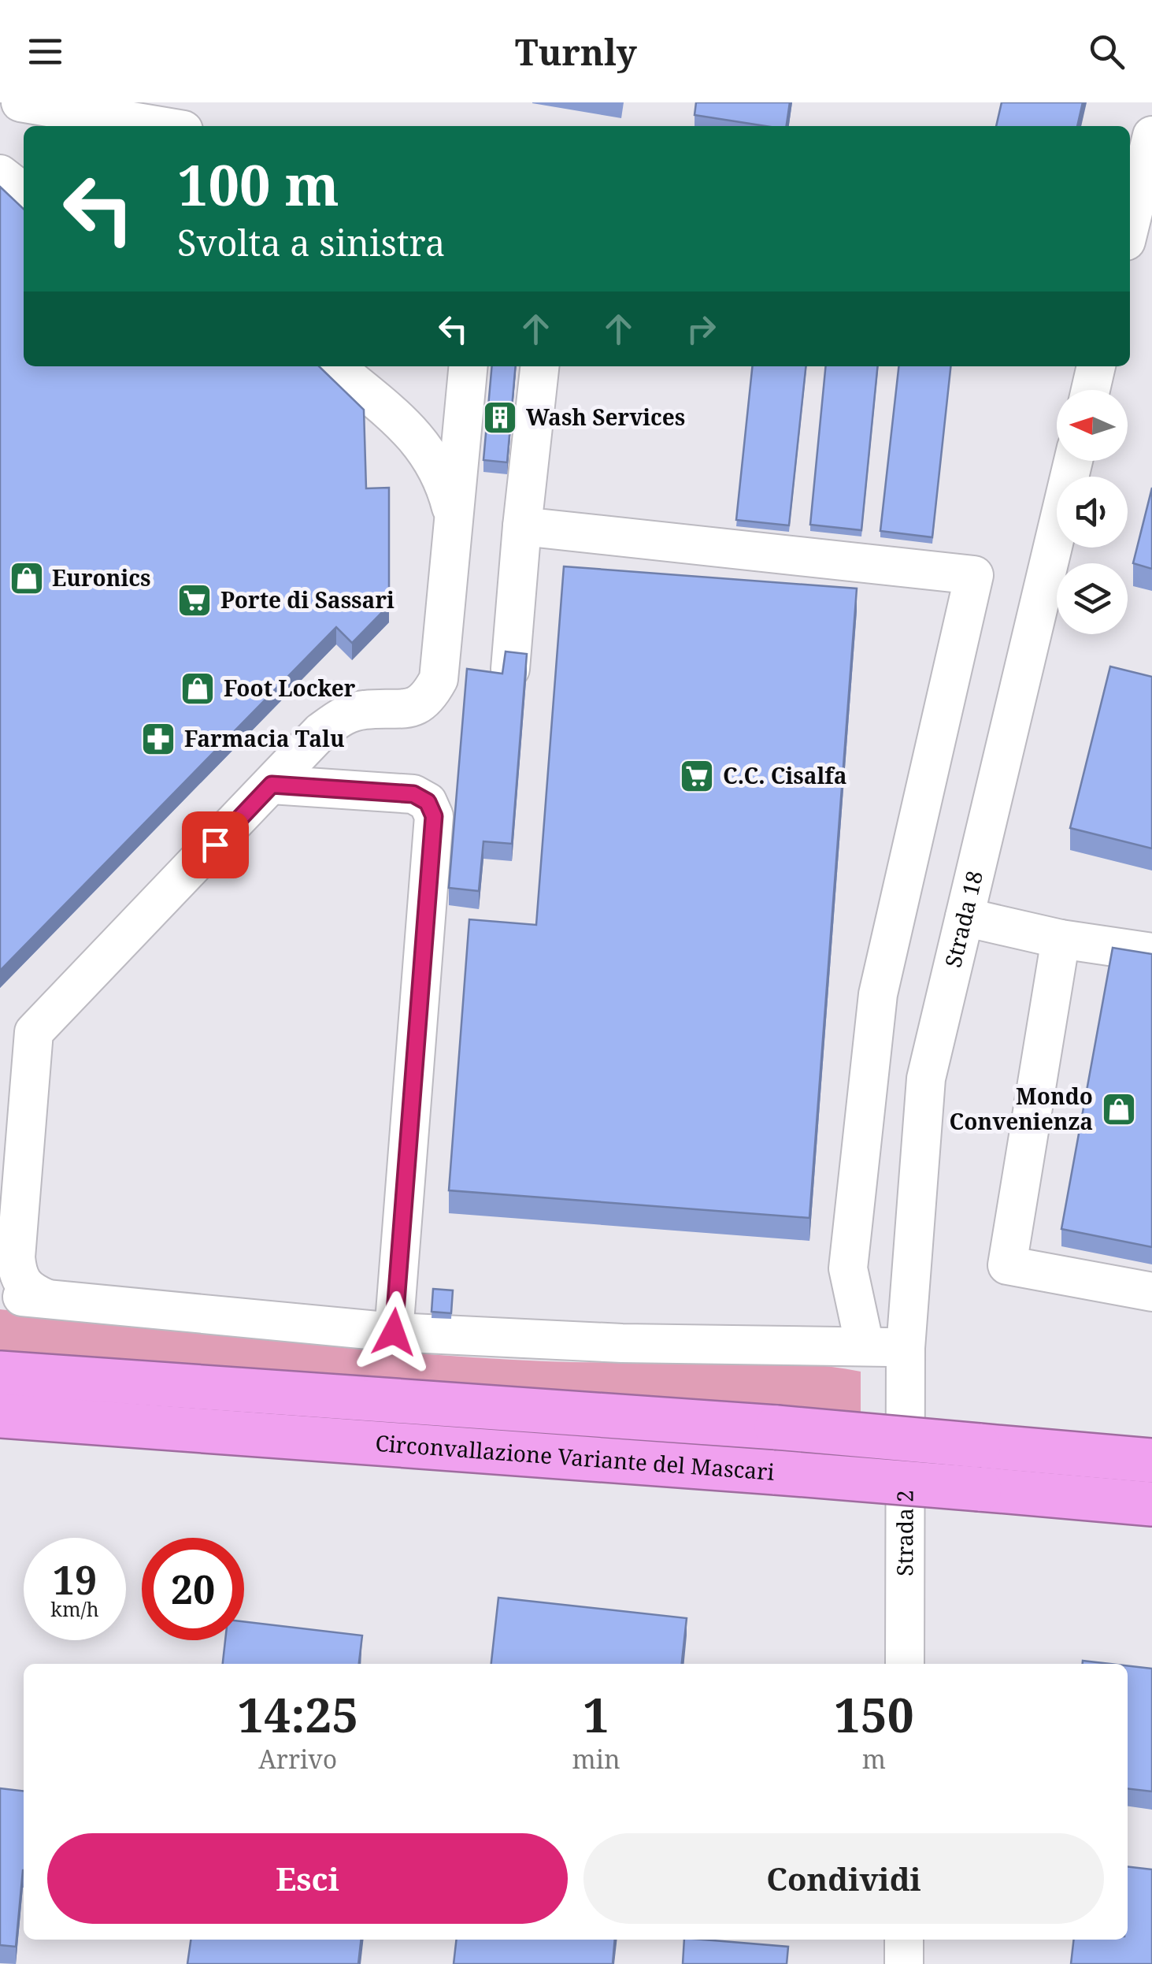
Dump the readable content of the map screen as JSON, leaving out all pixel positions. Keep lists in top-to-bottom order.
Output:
{
  "streets": {
    "highway": ["Circonvallazione Variante del Mascari"],
    "street": ["Strada 18", "Strada 2"]
  },
  "crossings": [
    ["Strada 18", "Strada 2"]
  ],
  "places": {
    "building": ["Wash Services"],
    "shop": ["Euronics", "Foot Locker", "Mondo Convenienza"],
    "supermarket": ["Porte di Sassari", "C.C. Cisalfa"],
    "pharmacy": ["Farmacia Talu"]
  },
  "north": "left",
  "page": {
    "header": "Turnly",
    "turn": ["100 m", "Svolta a sinistra"],
    "speed": "19 km/h",
    "limit": "20",
    "eta": [
      "14:25",
      "Arrivo",
      "1",
      "min",
      "150",
      "m"
    ],
    "buttons": ["Esci", "Condividi"]
  }
}
